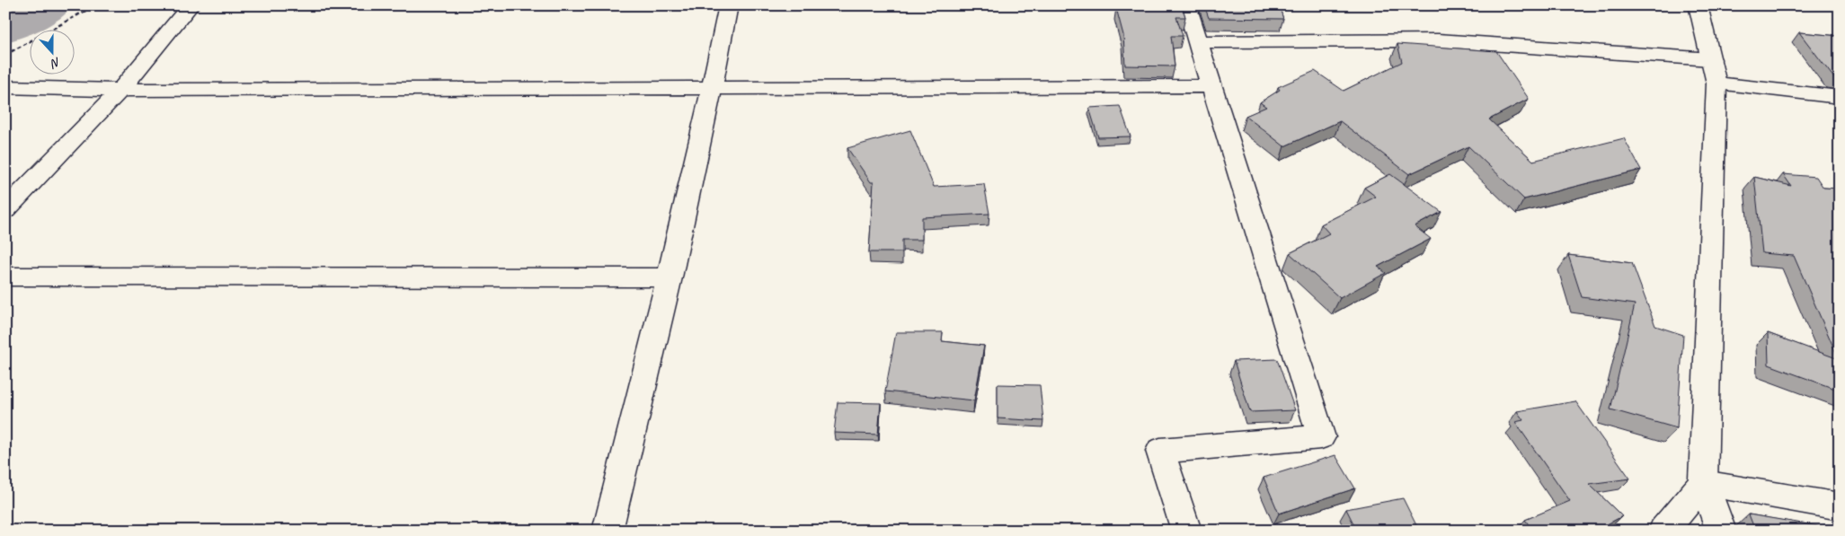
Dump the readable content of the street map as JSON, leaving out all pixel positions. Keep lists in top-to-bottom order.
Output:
{
  "north": "bottom"
}
